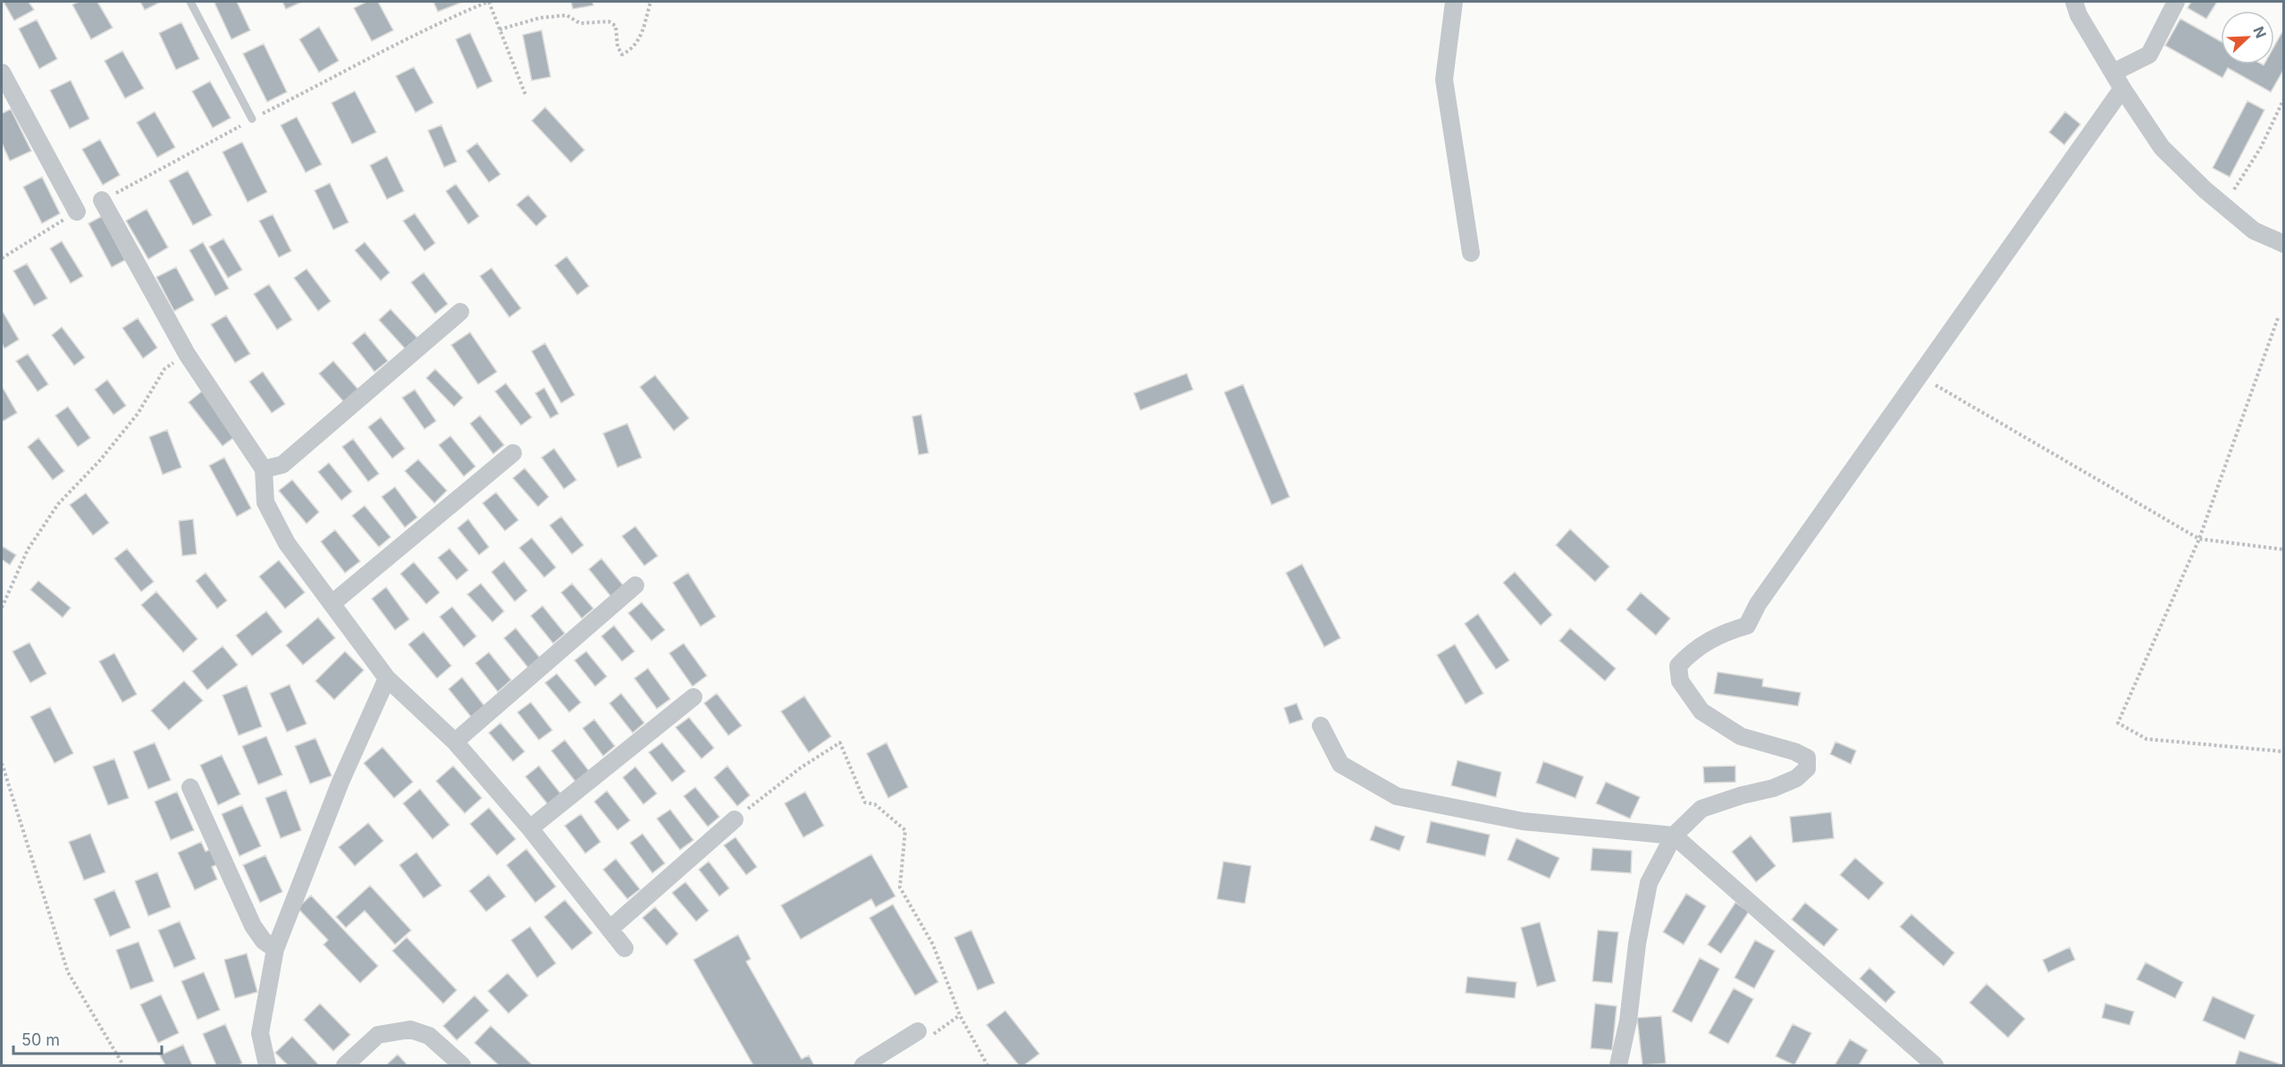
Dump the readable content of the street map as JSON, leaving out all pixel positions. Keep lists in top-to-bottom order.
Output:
{
  "scale_bar": "50 m",
  "north": "top right"
}
